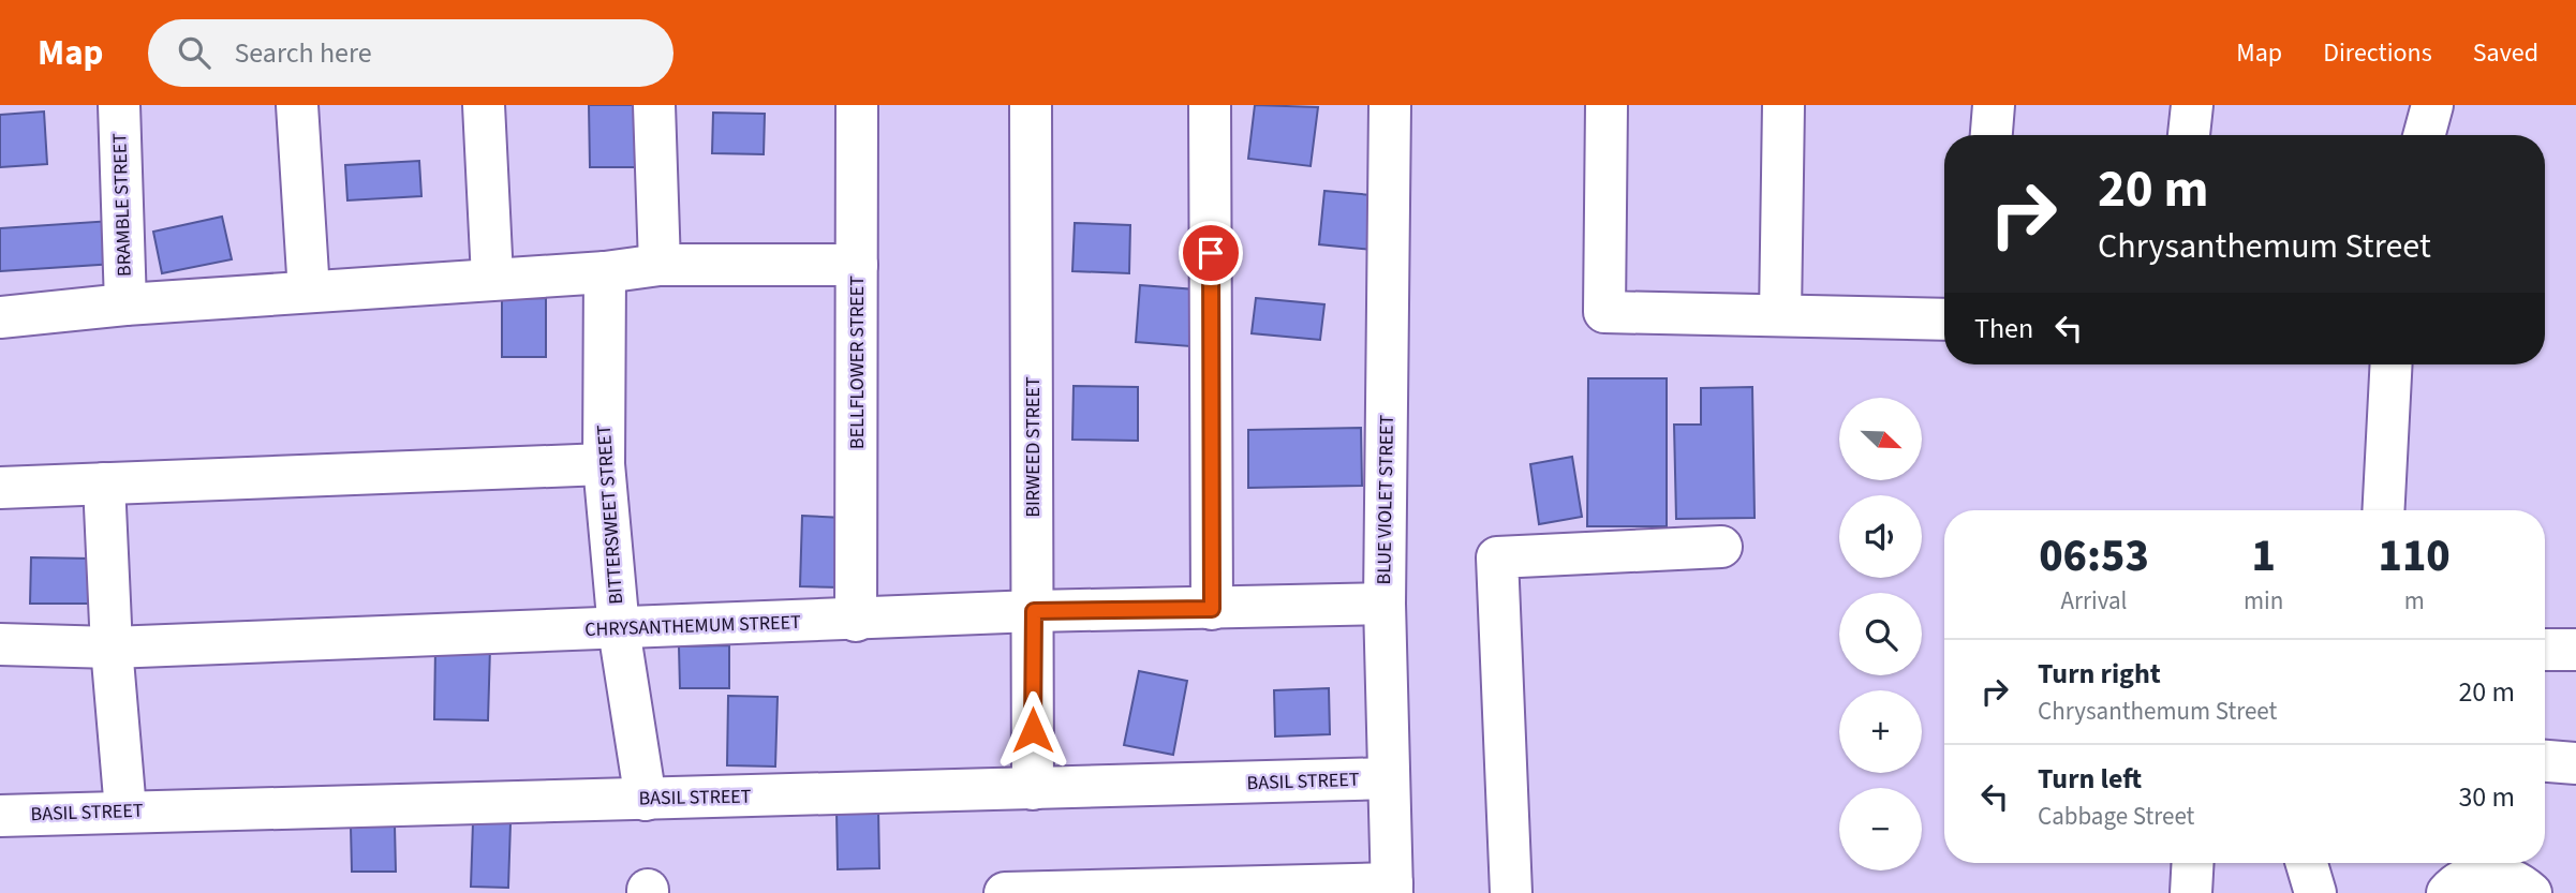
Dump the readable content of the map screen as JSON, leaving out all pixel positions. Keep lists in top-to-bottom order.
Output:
{
  "streets": {
    "street": [
      "BRAMBLE STREET",
      "BELLFLOWER STREET",
      "BIRWEED STREET",
      "BLUE VIOLET STREET",
      "BITTERSWEET STREET",
      "CHRYSANTHEMUM STREET",
      "BASIL STREET"
    ]
  },
  "crossings": [
    ["BELLFLOWER STREET", "CHRYSANTHEMUM STREET"],
    ["BIRWEED STREET", "CHRYSANTHEMUM STREET"],
    ["BIRWEED STREET", "BASIL STREET"],
    ["BLUE VIOLET STREET", "CHRYSANTHEMUM STREET"],
    ["BLUE VIOLET STREET", "BASIL STREET"],
    ["BITTERSWEET STREET", "CHRYSANTHEMUM STREET"],
    ["BITTERSWEET STREET", "BASIL STREET"]
  ],
  "north": "bottom right",
  "page": {
    "header": "Map",
    "search": "Search here",
    "nav": ["Map", "Directions", "Saved"],
    "turn": ["20 m", "Chrysanthemum Street"],
    "then": "Then",
    "map_buttons": ["+", "−"],
    "eta": [
      "06:53",
      "Arrival",
      "1",
      "min",
      "110",
      "m"
    ],
    "list": [
      {
        "name": "Turn right",
        "note": "Chrysanthemum Street",
        "value": "20 m"
      },
      {
        "name": "Turn left",
        "note": "Cabbage Street",
        "value": "30 m"
      }
    ]
  }
}
